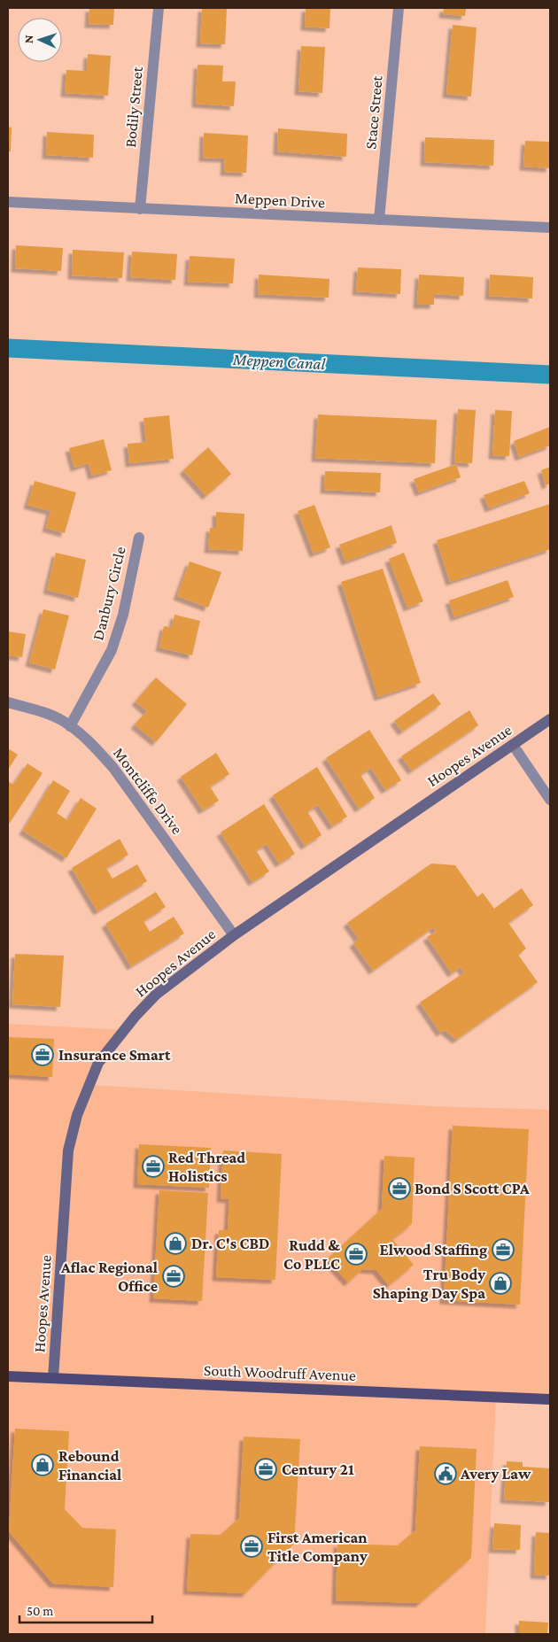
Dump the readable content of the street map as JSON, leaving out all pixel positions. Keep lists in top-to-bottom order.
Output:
{
  "streets": {
    "main road": ["South Woodruff Avenue"],
    "street": [
      "Bodily Street",
      "Stace Street",
      "Meppen Drive",
      "Danbury Circle",
      "Hoopes Avenue",
      "Montcliffe Drive"
    ]
  },
  "crossings": [
    ["Bodily Street", "Meppen Drive"],
    ["Stace Street", "Meppen Drive"],
    ["Danbury Circle", "Montcliffe Drive"],
    ["Hoopes Avenue", "Montcliffe Drive"],
    ["Hoopes Avenue", "South Woodruff Avenue"]
  ],
  "water": ["Meppen Canal"],
  "places": {
    "office": [
      "Insurance Smart",
      "Red Thread Holistics",
      "Bond S Scott CPA",
      "Elwood Staffing",
      "Rudd & Co PLLC",
      "Aflac Regional Office",
      "Century 21",
      "First American Title Company"
    ],
    "shop": ["Dr. C's CBD", "Tru Body Shaping Day Spa", "Rebound Financial"],
    "public building": ["Avery Law"]
  },
  "scale_bar": "50 m",
  "north": "left"
}
